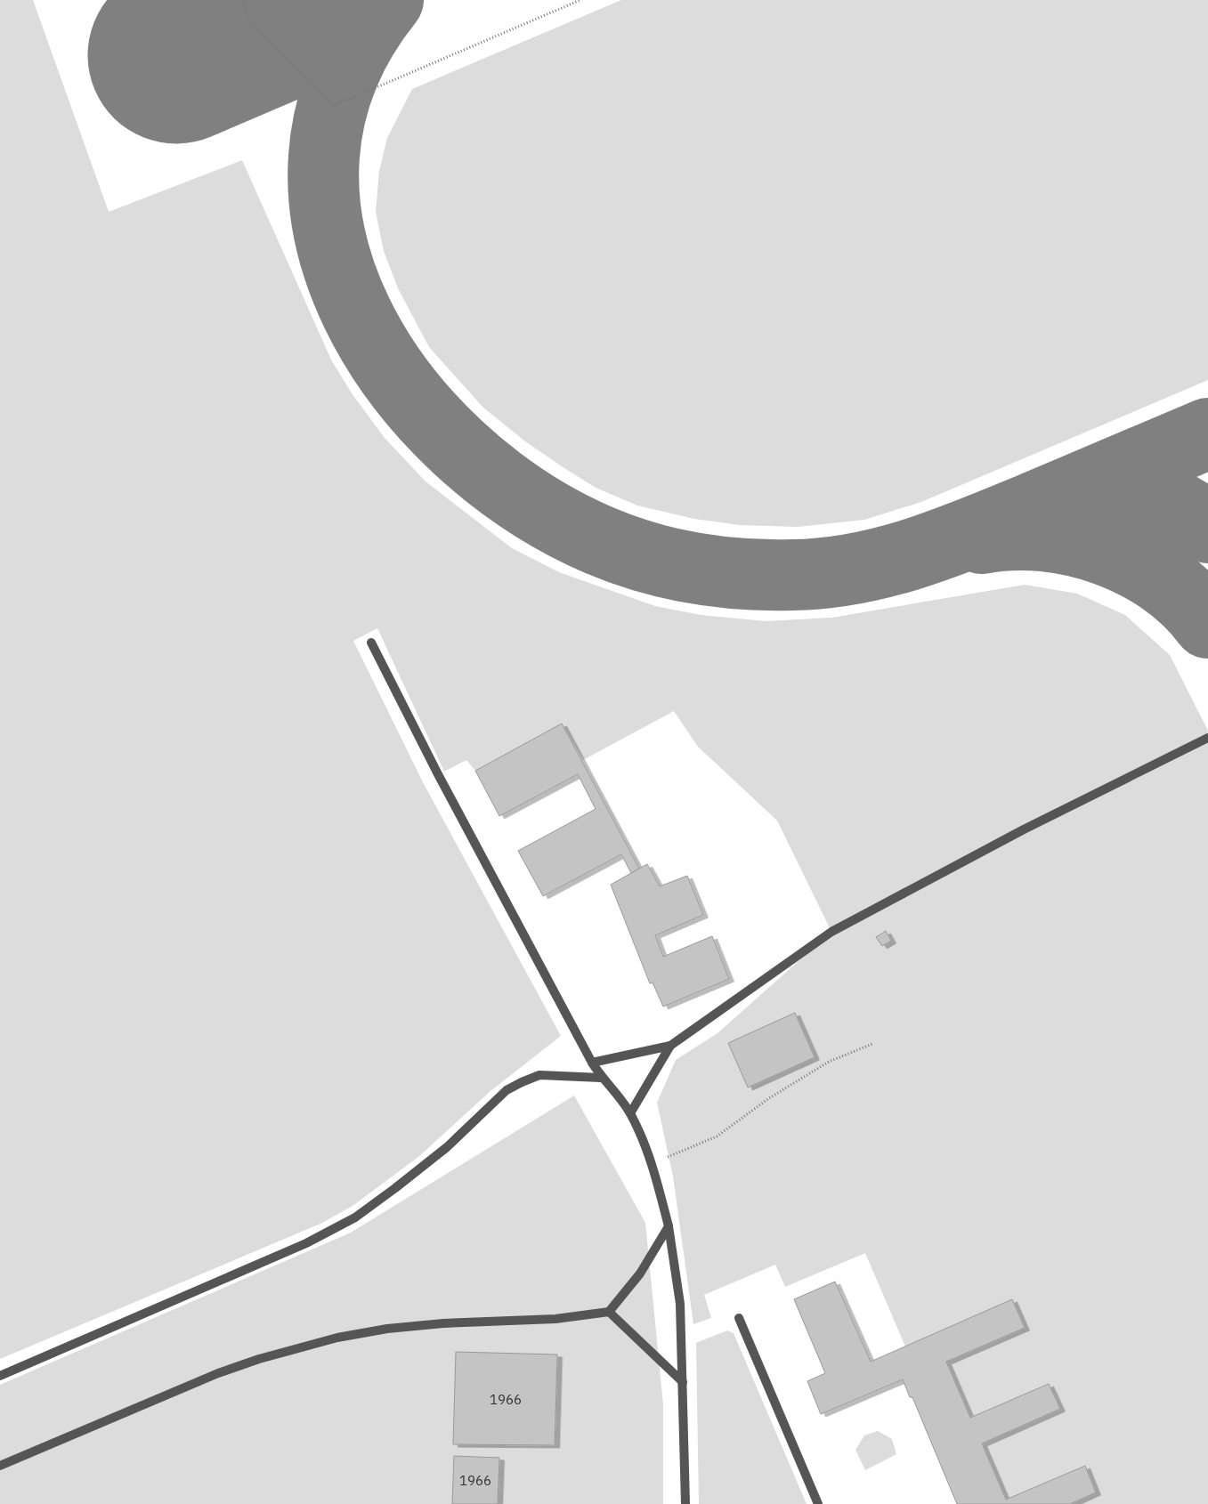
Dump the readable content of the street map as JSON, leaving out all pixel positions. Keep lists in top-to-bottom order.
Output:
{
  "house_numbers": ["1966", "1966"]
}
